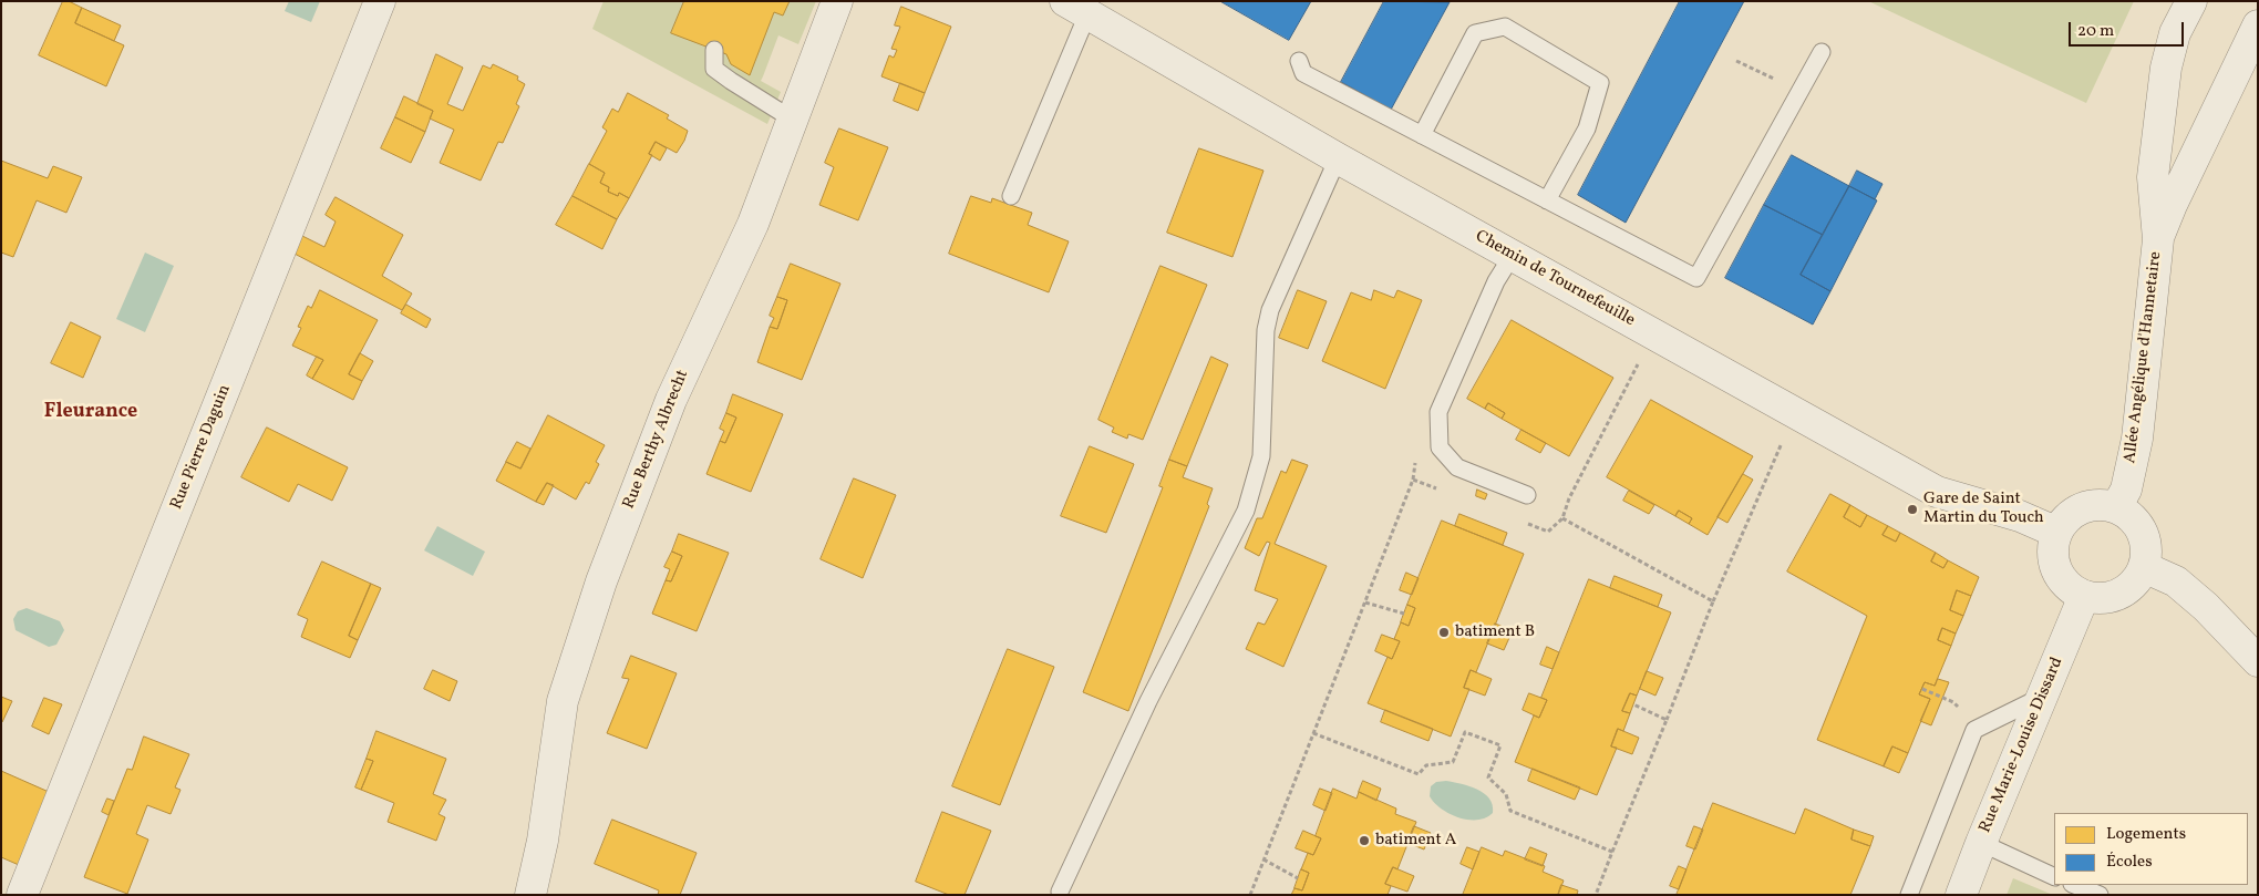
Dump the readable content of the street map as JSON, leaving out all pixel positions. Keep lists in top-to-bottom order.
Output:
{
  "streets": {
    "street": [
      "Chemin de Tournefeuille",
      "Allée Angélique d'Hannetaire",
      "Rue Berthy Albrecht",
      "Rue Pierre Daguin",
      "Rue Marie-Louise Dissard"
    ]
  },
  "crossings": [
    ["Chemin de Tournefeuille", "Allée Angélique d'Hannetaire"],
    ["Chemin de Tournefeuille", "Rue Marie-Louise Dissard"],
    ["Allée Angélique d'Hannetaire", "Rue Marie-Louise Dissard"]
  ],
  "districts": ["Fleurance"],
  "places": ["Gare de Saint Martin du Touch", "batiment B", "batiment A"],
  "legend": ["Logements", "Écoles"],
  "scale_bar": "20 m"
}
